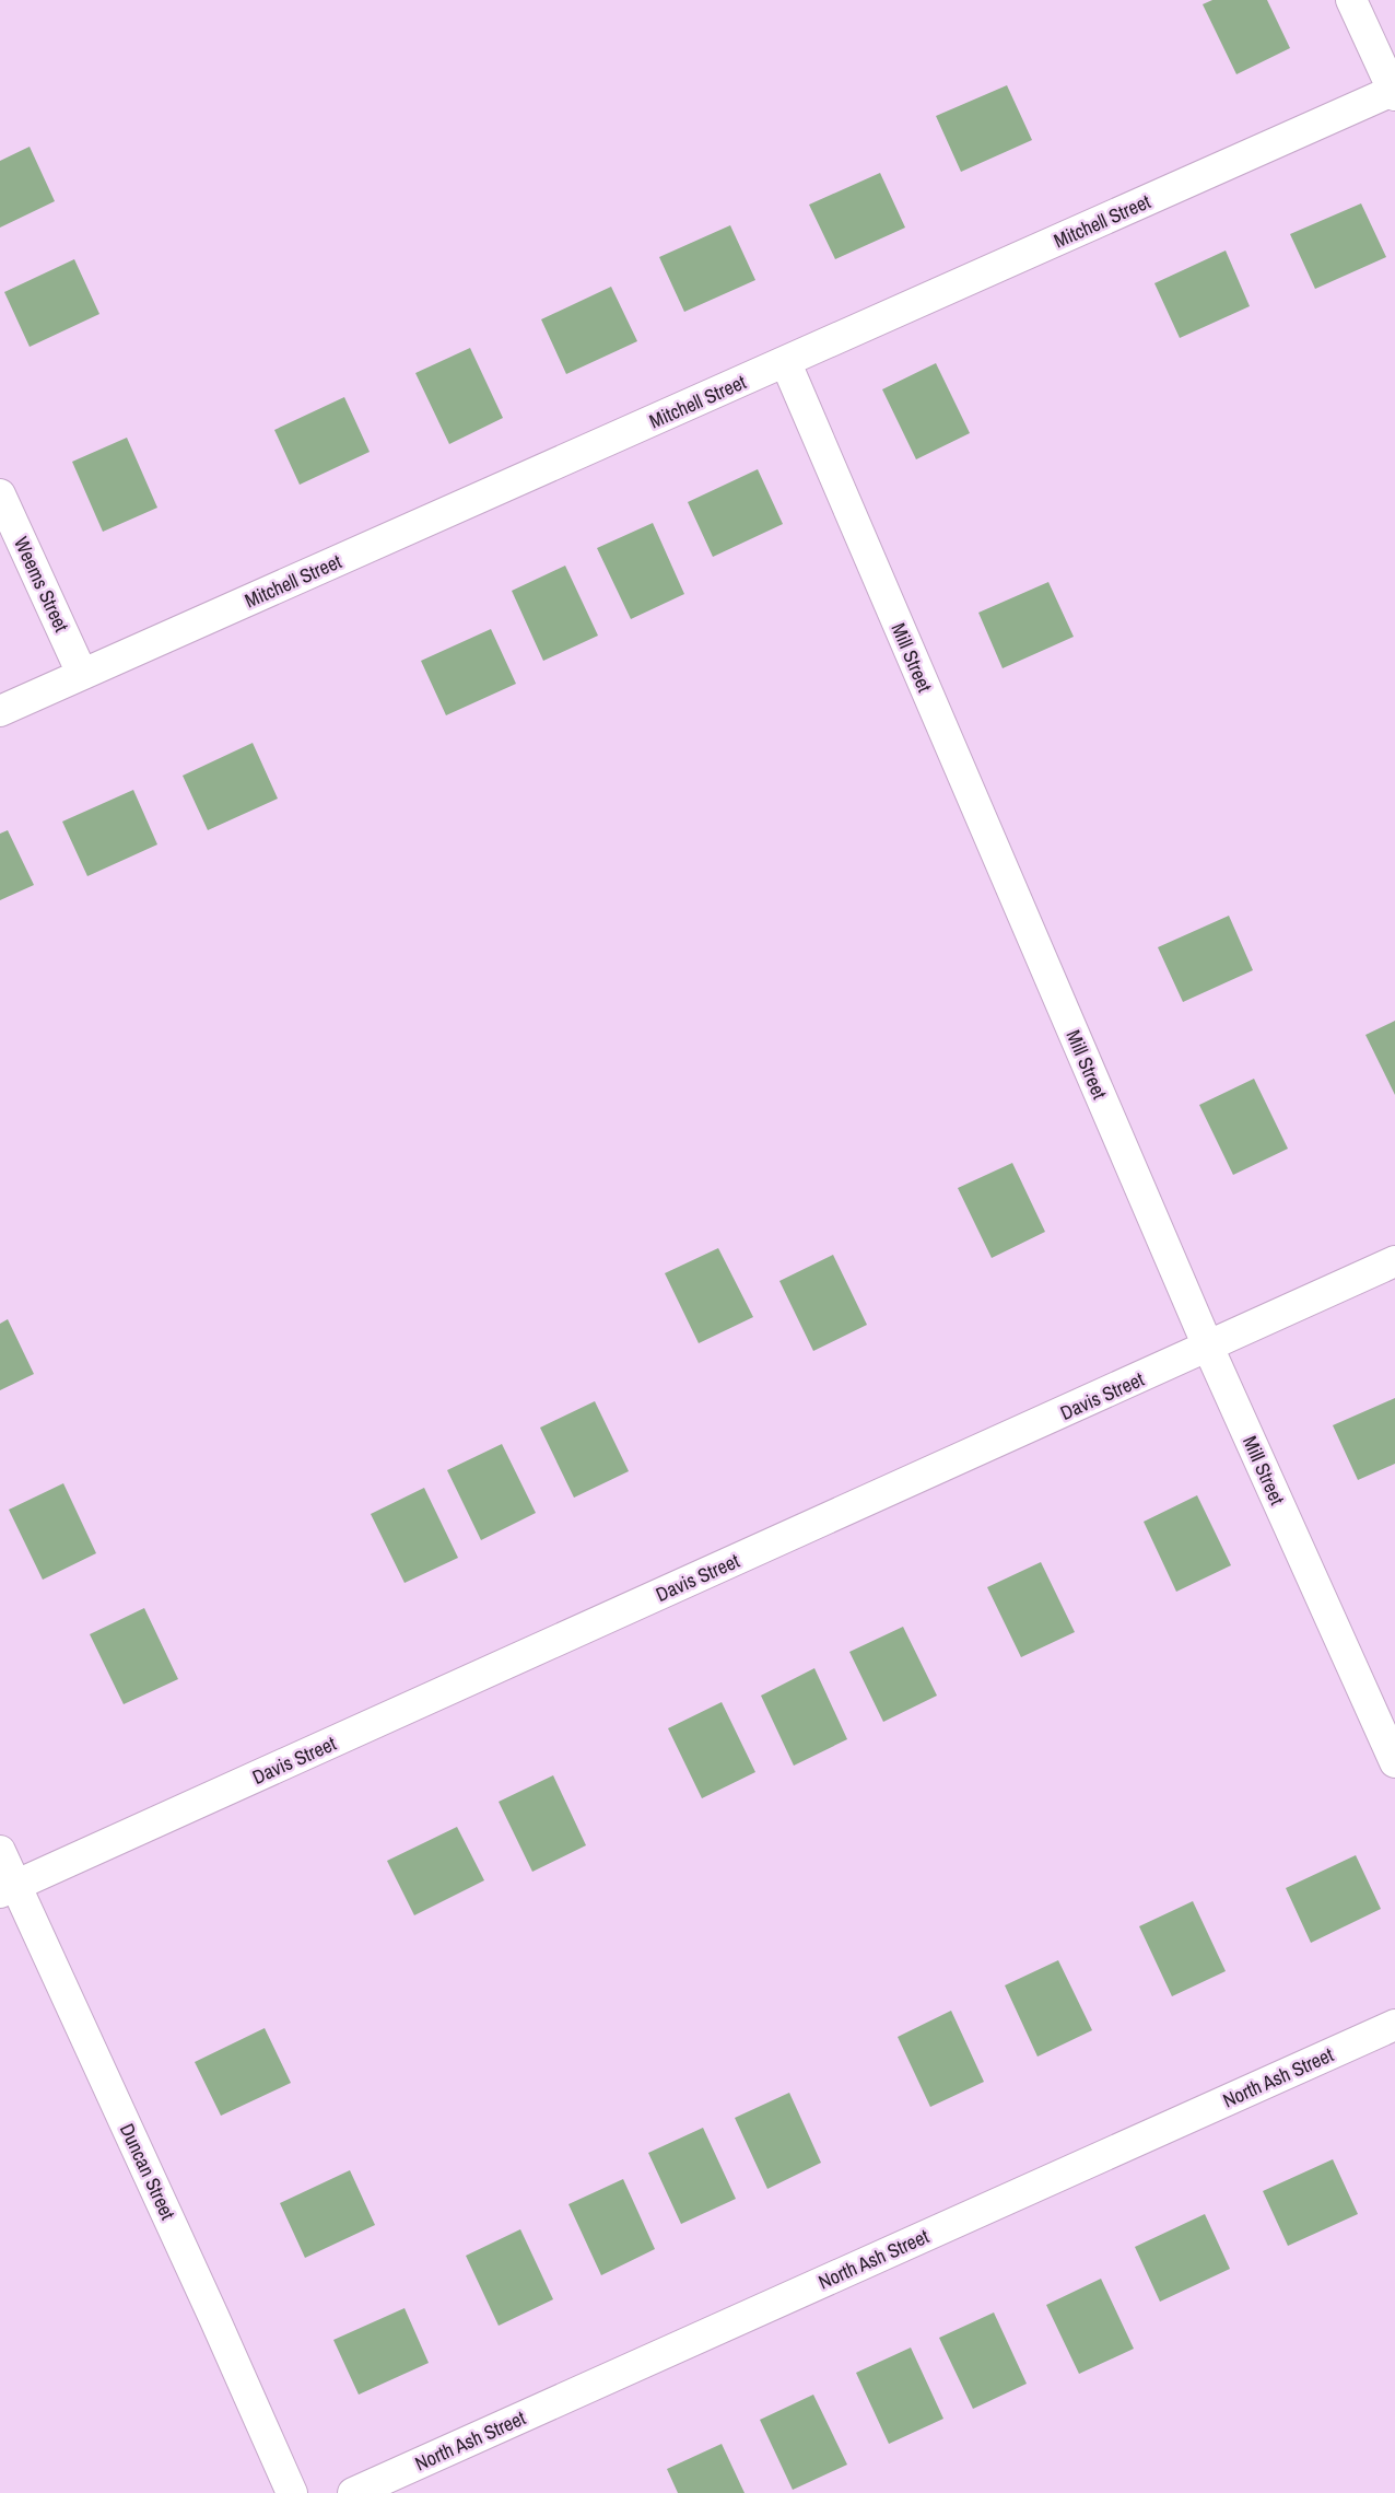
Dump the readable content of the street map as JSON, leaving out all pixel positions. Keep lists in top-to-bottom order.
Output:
{
  "streets": {
    "street": [
      "Mitchell Street",
      "Weems Street",
      "Mill Street",
      "Davis Street",
      "North Ash Street",
      "Duncan Street"
    ]
  },
  "crossings": [
    ["Mitchell Street", "Weems Street"],
    ["Mitchell Street", "Mill Street"],
    ["Mill Street", "Davis Street"],
    ["Davis Street", "Duncan Street"]
  ]
}
